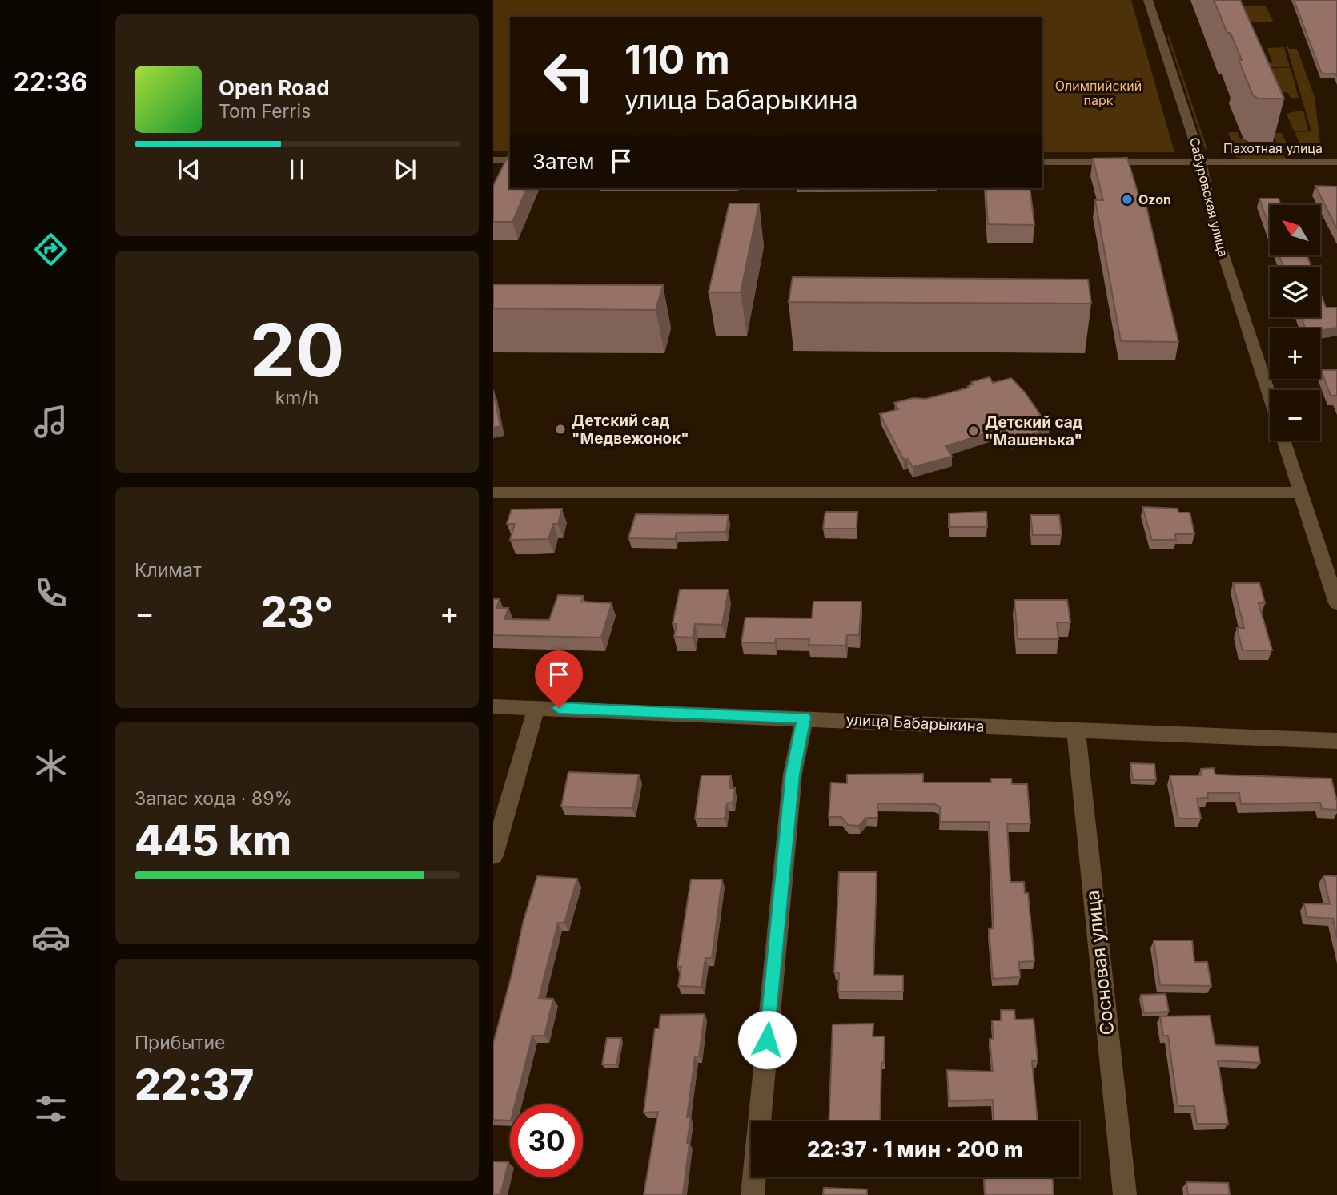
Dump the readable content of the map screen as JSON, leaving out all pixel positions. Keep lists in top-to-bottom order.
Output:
{
  "streets": {
    "street": [
      "Пахотная улица",
      "Сабуровская улица",
      "улица Бабарыкина",
      "Сосновая улица"
    ]
  },
  "crossings": [
    ["Пахотная улица", "Сабуровская улица"],
    ["улица Бабарыкина", "Сосновая улица"]
  ],
  "parks": ["Олимпийский парк"],
  "places": ["Ozon", "Детский сад \"Медвежонок\"", "Детский сад \"Машенька\""],
  "north": "top left",
  "page": {
    "tabs": "22:36",
    "turn": ["110 m", "улица Бабарыкина"],
    "song": ["Open Road", "Tom Ferris"],
    "then": "Затем",
    "map_buttons": ["+", "−"],
    "tile": [
      ["20", "km/h"],
      "Климат",
      ["Запас хода · 89%", "445 km"],
      ["Прибытие", "22:37"]
    ],
    "heat": ["−", "23°", "+"],
    "limit": "30",
    "trip": "22:37 · 1 мин · 200 m"
  }
}
